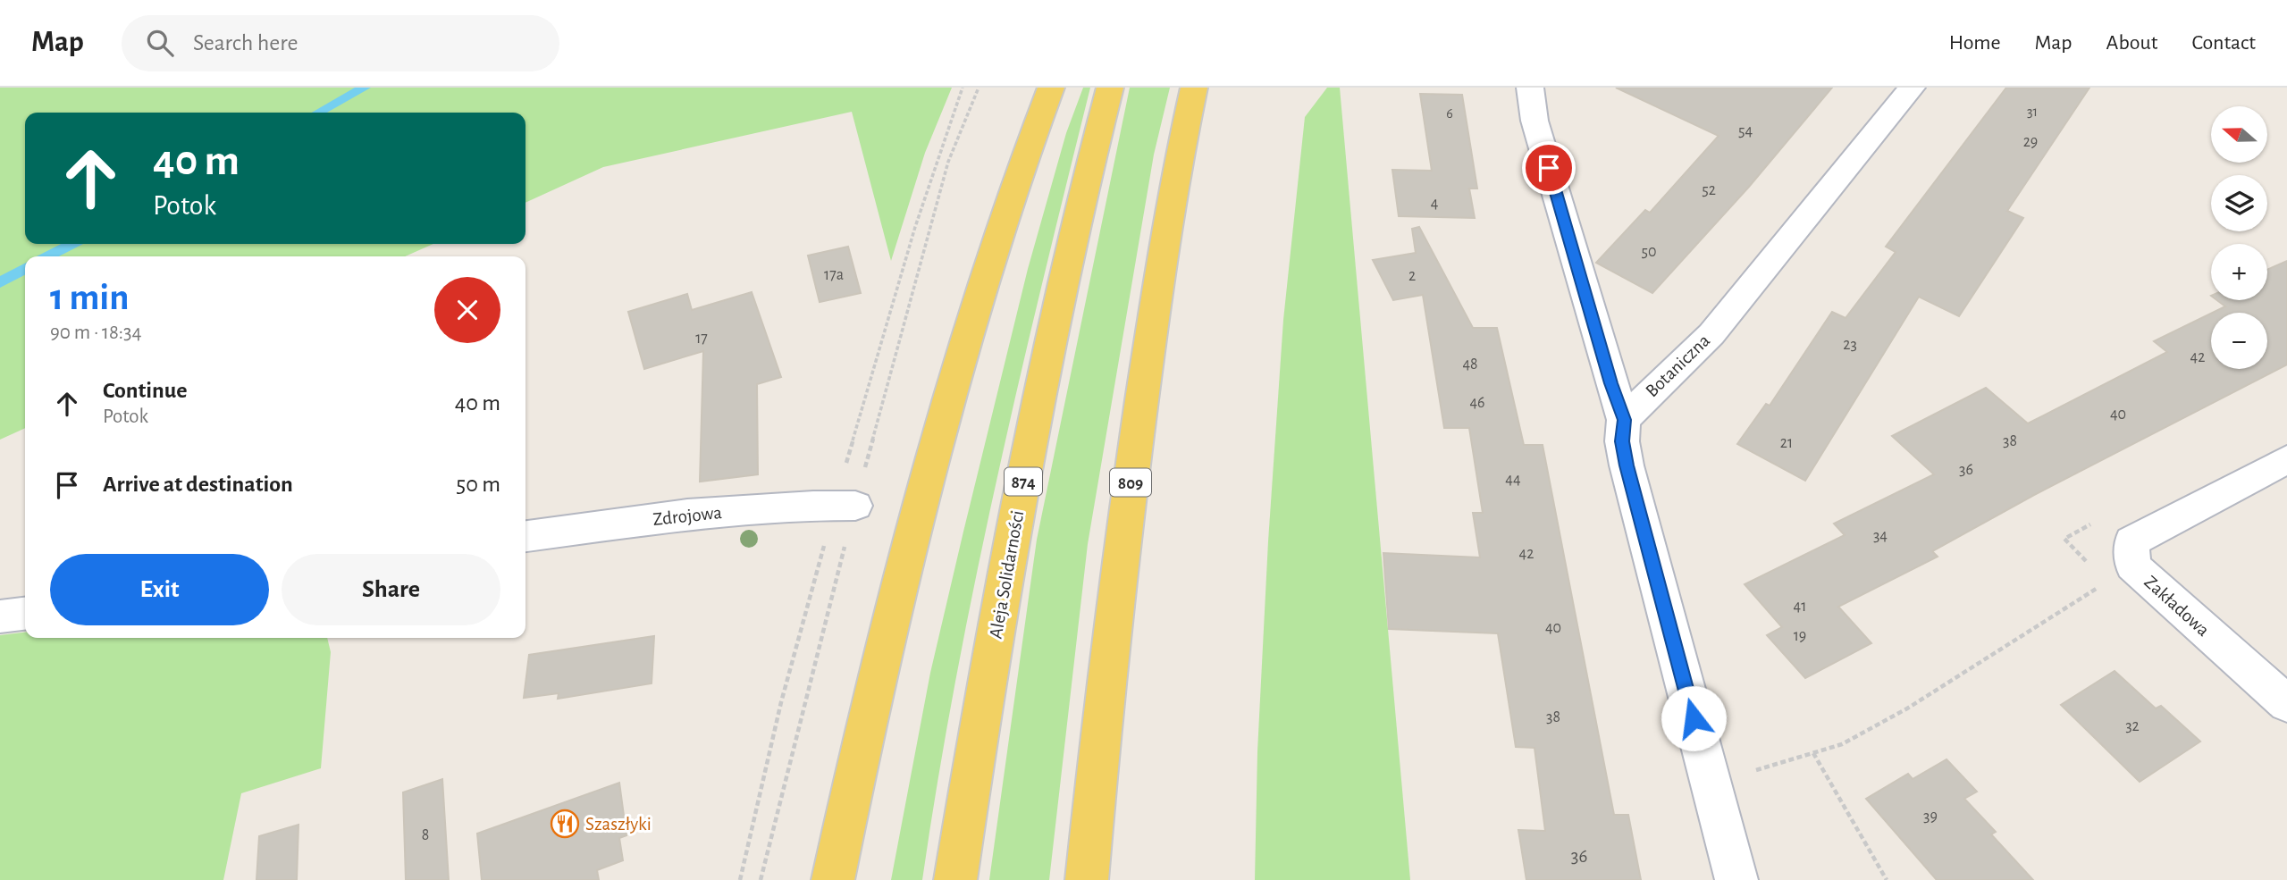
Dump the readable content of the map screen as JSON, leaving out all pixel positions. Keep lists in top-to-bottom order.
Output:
{
  "streets": {
    "main road": ["874", "809", "Aleja Solidarności"],
    "street": ["Botaniczna", "Zdrojowa", "Zakładowa"]
  },
  "places": {
    "restaurant": ["Szaszłyki"]
  },
  "house_numbers": [
    "31",
    "6",
    "54",
    "29",
    "52",
    "4",
    "50",
    "17a",
    "2",
    "17",
    "23",
    "42",
    "48",
    "46",
    "40",
    "38",
    "21",
    "36",
    "44",
    "34",
    "42",
    "41",
    "40",
    "19",
    "38",
    "32",
    "39",
    "8",
    "36"
  ],
  "north": "left",
  "page": {
    "header": "Map",
    "search": "Search here",
    "nav": [
      "Home",
      "Map",
      "About",
      "Contact"
    ],
    "map_buttons": ["+", "−"],
    "turn": ["40 m", "Potok"],
    "heading": ["1 min", "90 m · 18:34"],
    "list": [
      {
        "name": "Continue",
        "note": "Potok",
        "value": "40 m"
      },
      {
        "name": "Arrive at destination",
        "value": "50 m"
      }
    ],
    "buttons": ["Exit", "Share"]
  }
}
